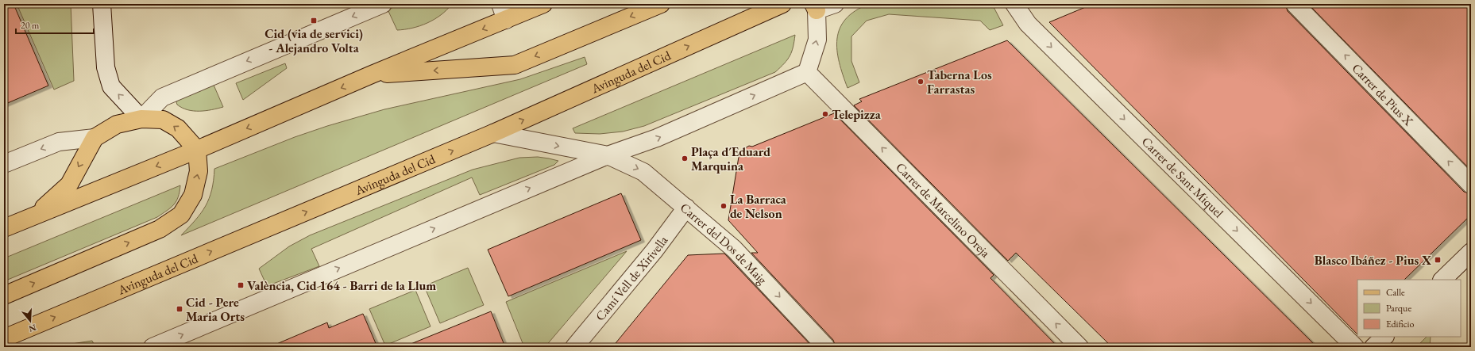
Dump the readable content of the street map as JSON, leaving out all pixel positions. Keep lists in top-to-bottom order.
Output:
{
  "streets": {
    "main road": ["Avinguda del Cid"],
    "street": [
      "Carrer de Pius X",
      "Carrer de Sant Miquel",
      "Carrer de Marcelino Oreja",
      "Carrer del Dos de Maig",
      "Camí Vell de Xirivella"
    ]
  },
  "crossings": [
    ["Avinguda del Cid", "Carrer del Dos de Maig"],
    ["Carrer del Dos de Maig", "Camí Vell de Xirivella"]
  ],
  "one_way": [
    "Carrer de Pius X",
    "Carrer de Sant Miquel",
    "Carrer de Marcelino Oreja",
    "Carrer del Dos de Maig"
  ],
  "places": {
    "transit": [
      "Cid (via de servici) - Alejandro Volta",
      "Blasco Ibáñez - Pius X",
      "València, Cid 164 - Barri de la Llum",
      "Cid - Pere Maria Orts"
    ],
    "other": [
      "Taberna Los Farrastas",
      "Telepizza",
      "Plaça d´Eduard Marquina",
      "La Barraca de Nelson"
    ]
  },
  "legend": ["Calle", "Parque", "Edificio"],
  "scale_bar": "20 m",
  "north": "bottom"
}
